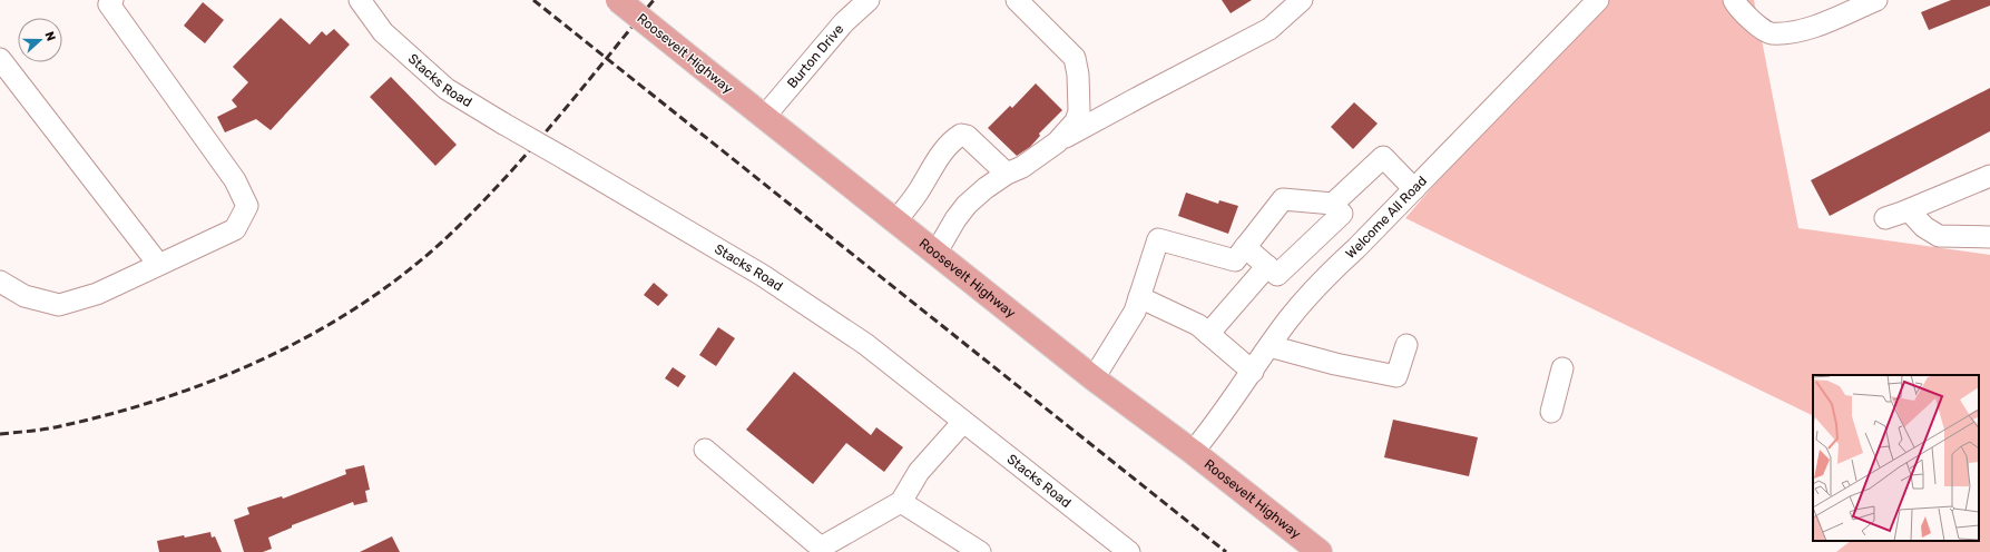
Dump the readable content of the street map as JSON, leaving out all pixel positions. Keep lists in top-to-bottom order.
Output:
{
  "streets": {
    "main road": ["Roosevelt Highway"],
    "street": ["Burton Drive", "Stacks Road", "Welcome All Road"]
  },
  "crossings": [
    ["Roosevelt Highway", "Burton Drive"],
    ["Roosevelt Highway", "Welcome All Road"]
  ],
  "north": "right"
}
